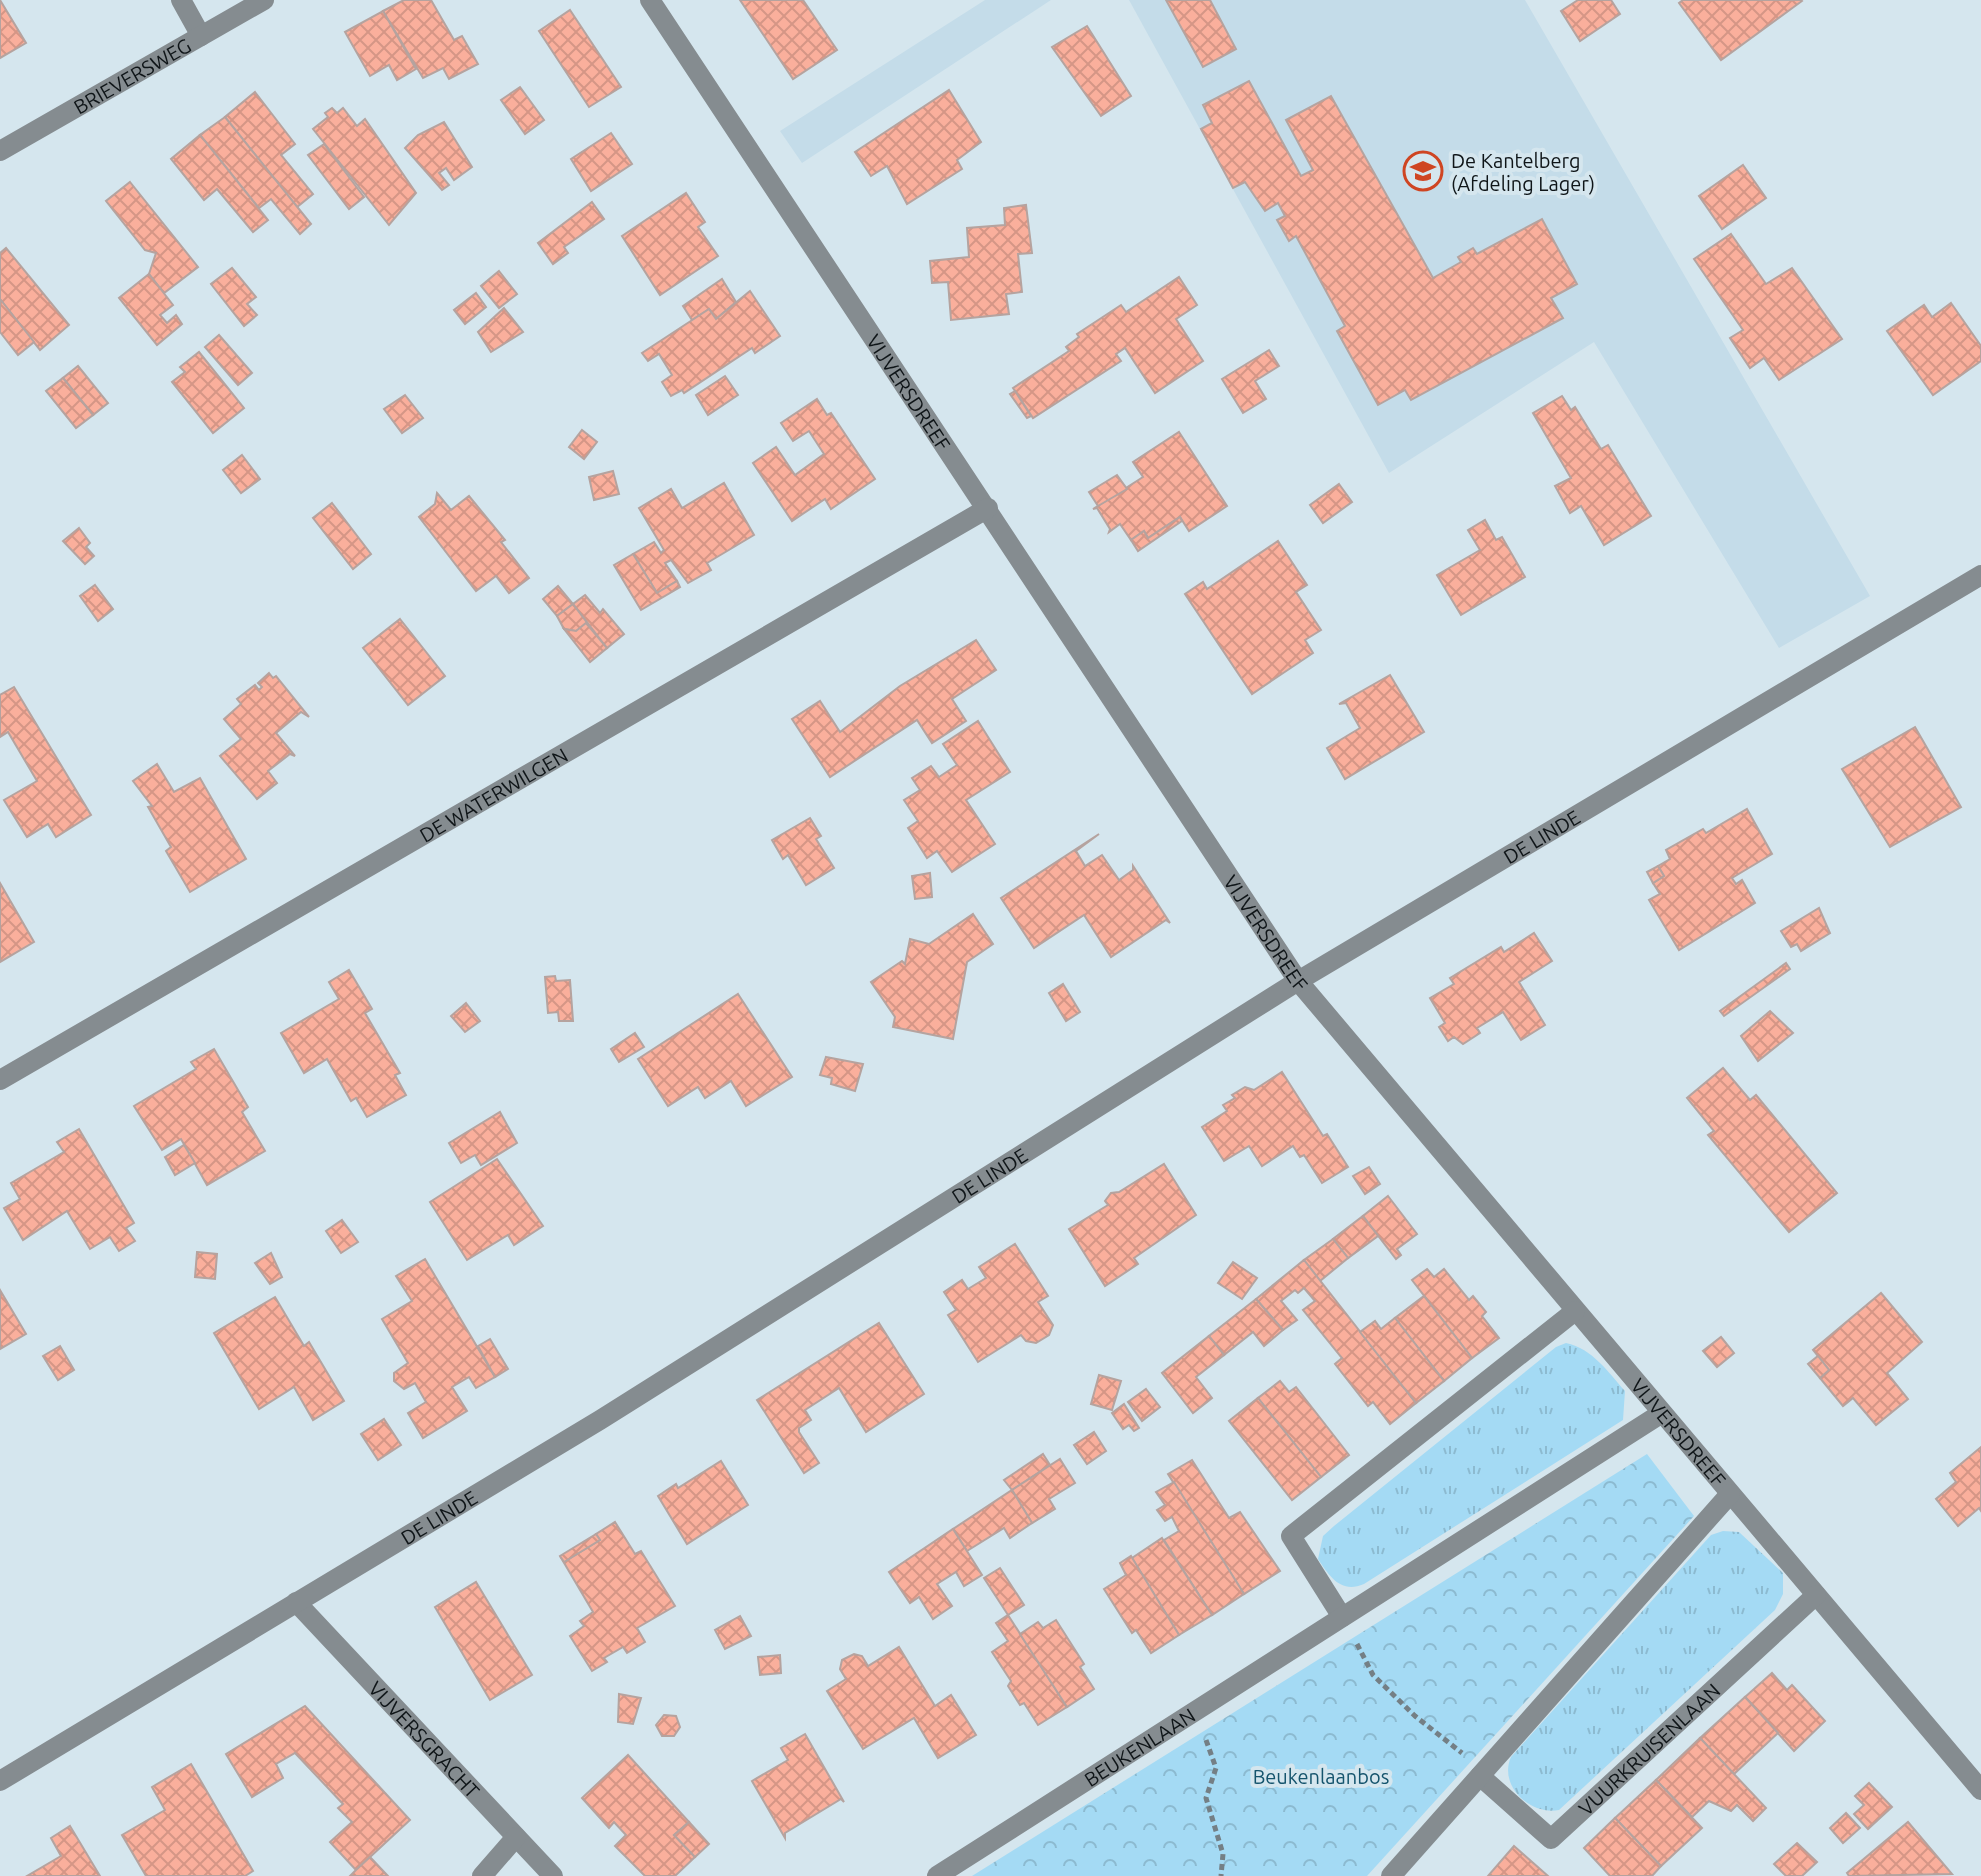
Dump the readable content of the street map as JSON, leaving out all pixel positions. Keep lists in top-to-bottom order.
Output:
{
  "streets": {
    "street": [
      "BRIEVERSWEG",
      "VIJVERSDREEF",
      "DE WATERWILGEN",
      "DE LINDE",
      "VIJVERSGRACHT",
      "BEUKENLAAN",
      "VUURKRUISENLAAN"
    ]
  },
  "crossings": [
    ["VIJVERSDREEF", "DE WATERWILGEN"],
    ["VIJVERSDREEF", "DE LINDE"],
    ["VIJVERSDREEF", "BEUKENLAAN"],
    ["VIJVERSDREEF", "VUURKRUISENLAAN"],
    ["DE LINDE", "VIJVERSGRACHT"]
  ],
  "parks": ["Beukenlaanbos"],
  "places": {
    "school or university": ["De Kantelberg (Afdeling Lager)"]
  }
}
